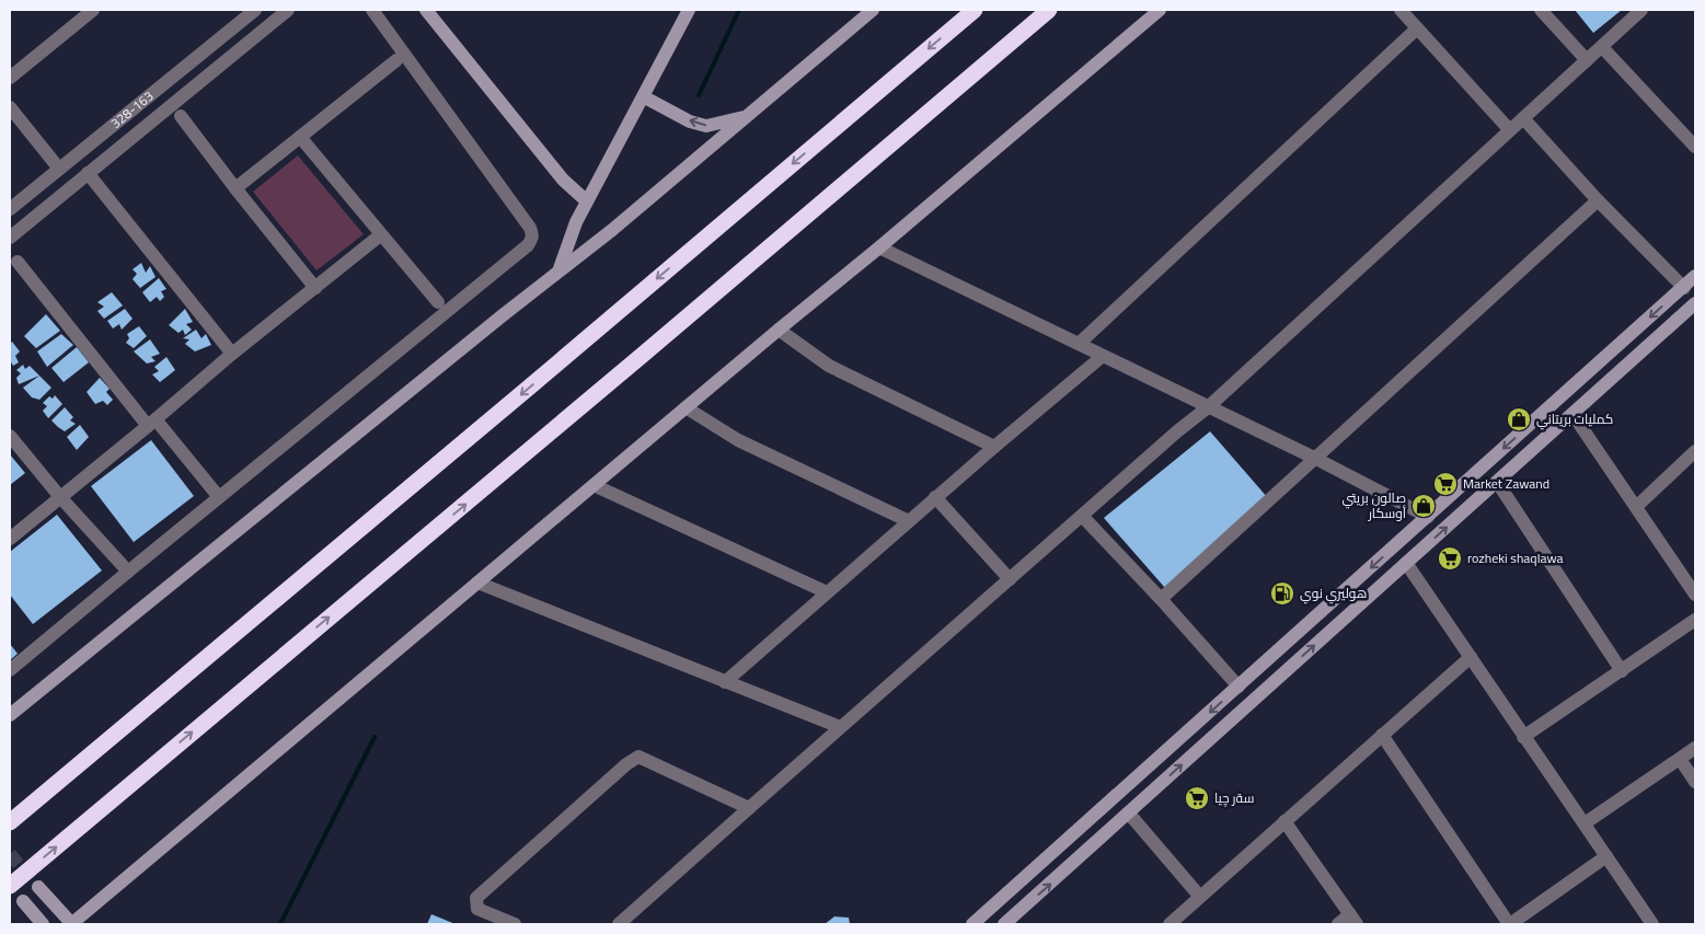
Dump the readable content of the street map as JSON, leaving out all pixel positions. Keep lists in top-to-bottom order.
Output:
{
  "streets": {
    "street": ["328-163"]
  },
  "places": {
    "shop": ["كمليات بريتاني", "صالون بريتي أوسكار"],
    "supermarket": ["Market Zawand", "rozheki shaqlawa", "سةر چيا"],
    "fuel station": ["هوليري نوي"]
  }
}
